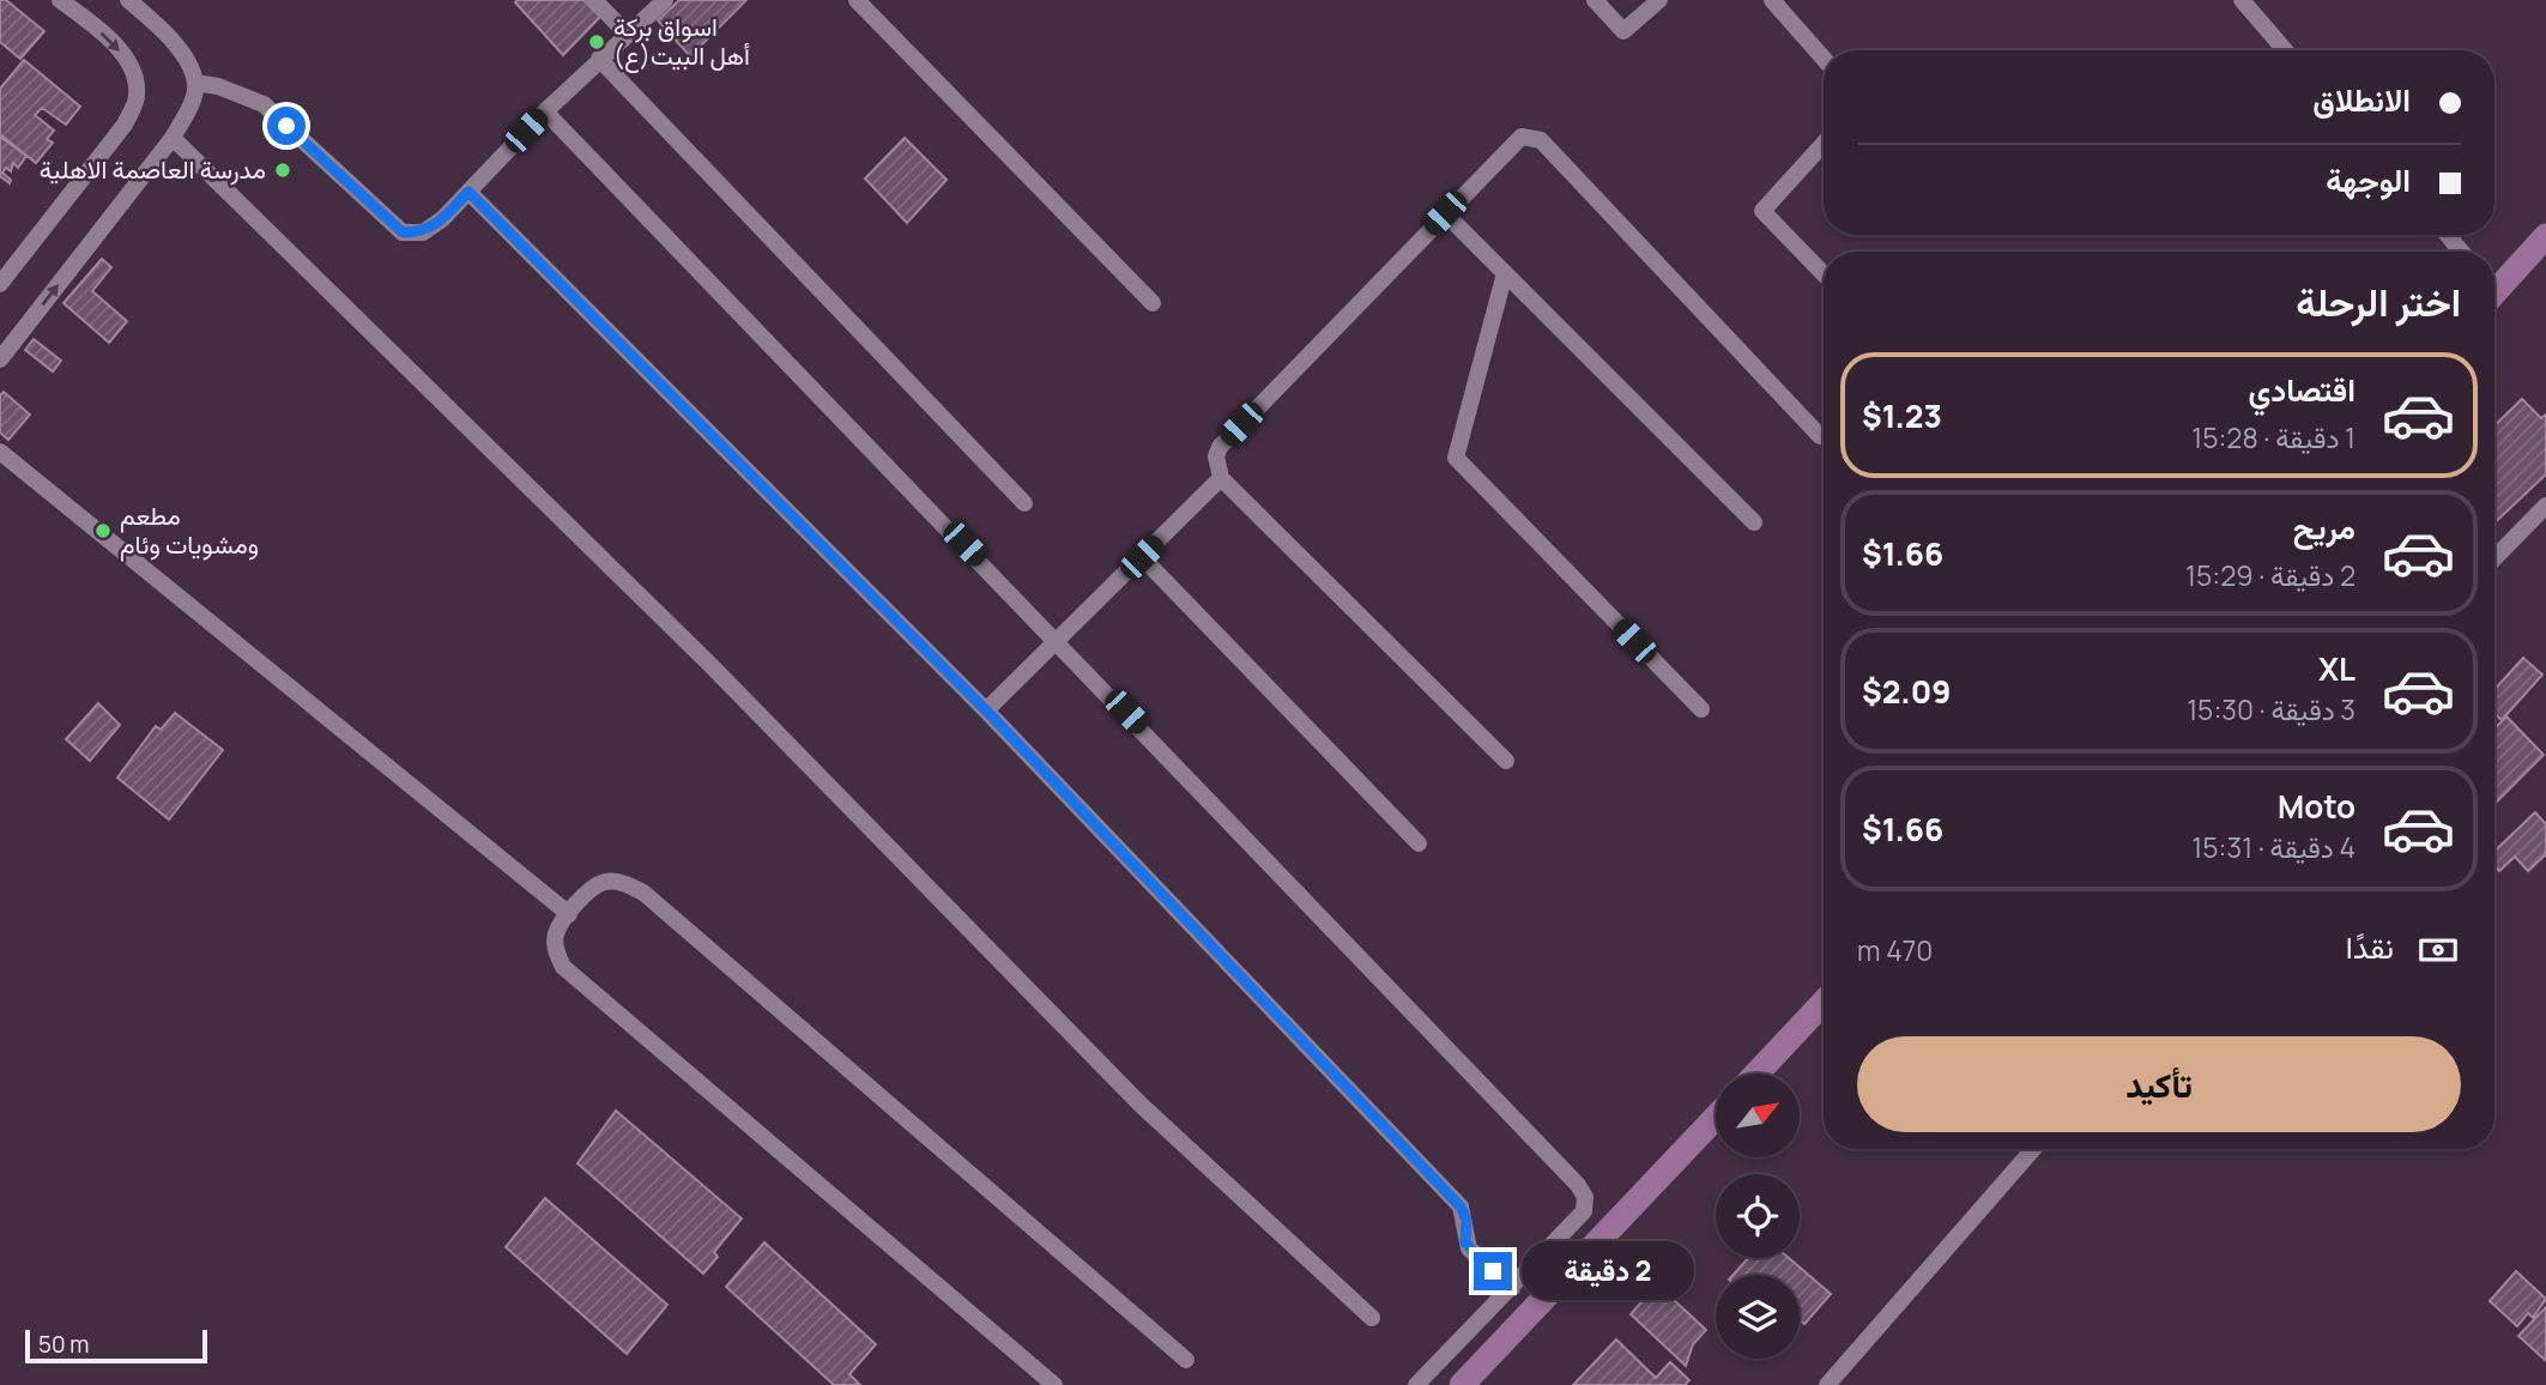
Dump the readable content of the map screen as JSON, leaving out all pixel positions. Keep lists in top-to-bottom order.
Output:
{
  "places": ["اسواق بركة أهل البيت(ع)", "مدرسة العاصمة الاهلية", "مطعم ومشويات وئام"],
  "scale_bar": "50 m",
  "north": "top right",
  "page": {
    "banner": ["الانطلاق", "الوجهة"],
    "heading": "اختر الرحلة",
    "list": [
      {
        "name": "اقتصادي",
        "note": "1 دقيقة · 15:28",
        "value": "$1.23"
      },
      {
        "name": "مريح",
        "note": "2 دقيقة · 15:29",
        "value": "$1.66"
      },
      {
        "name": "XL",
        "note": "3 دقيقة · 15:30",
        "value": "$2.09"
      },
      {
        "name": "Moto",
        "note": "4 دقيقة · 15:31",
        "value": "$1.66"
      }
    ],
    "pay": ["نقدًا", "470 m"],
    "buttons": "تأكيد",
    "bubble": "2 دقيقة",
    "scale": "50 m"
  }
}
